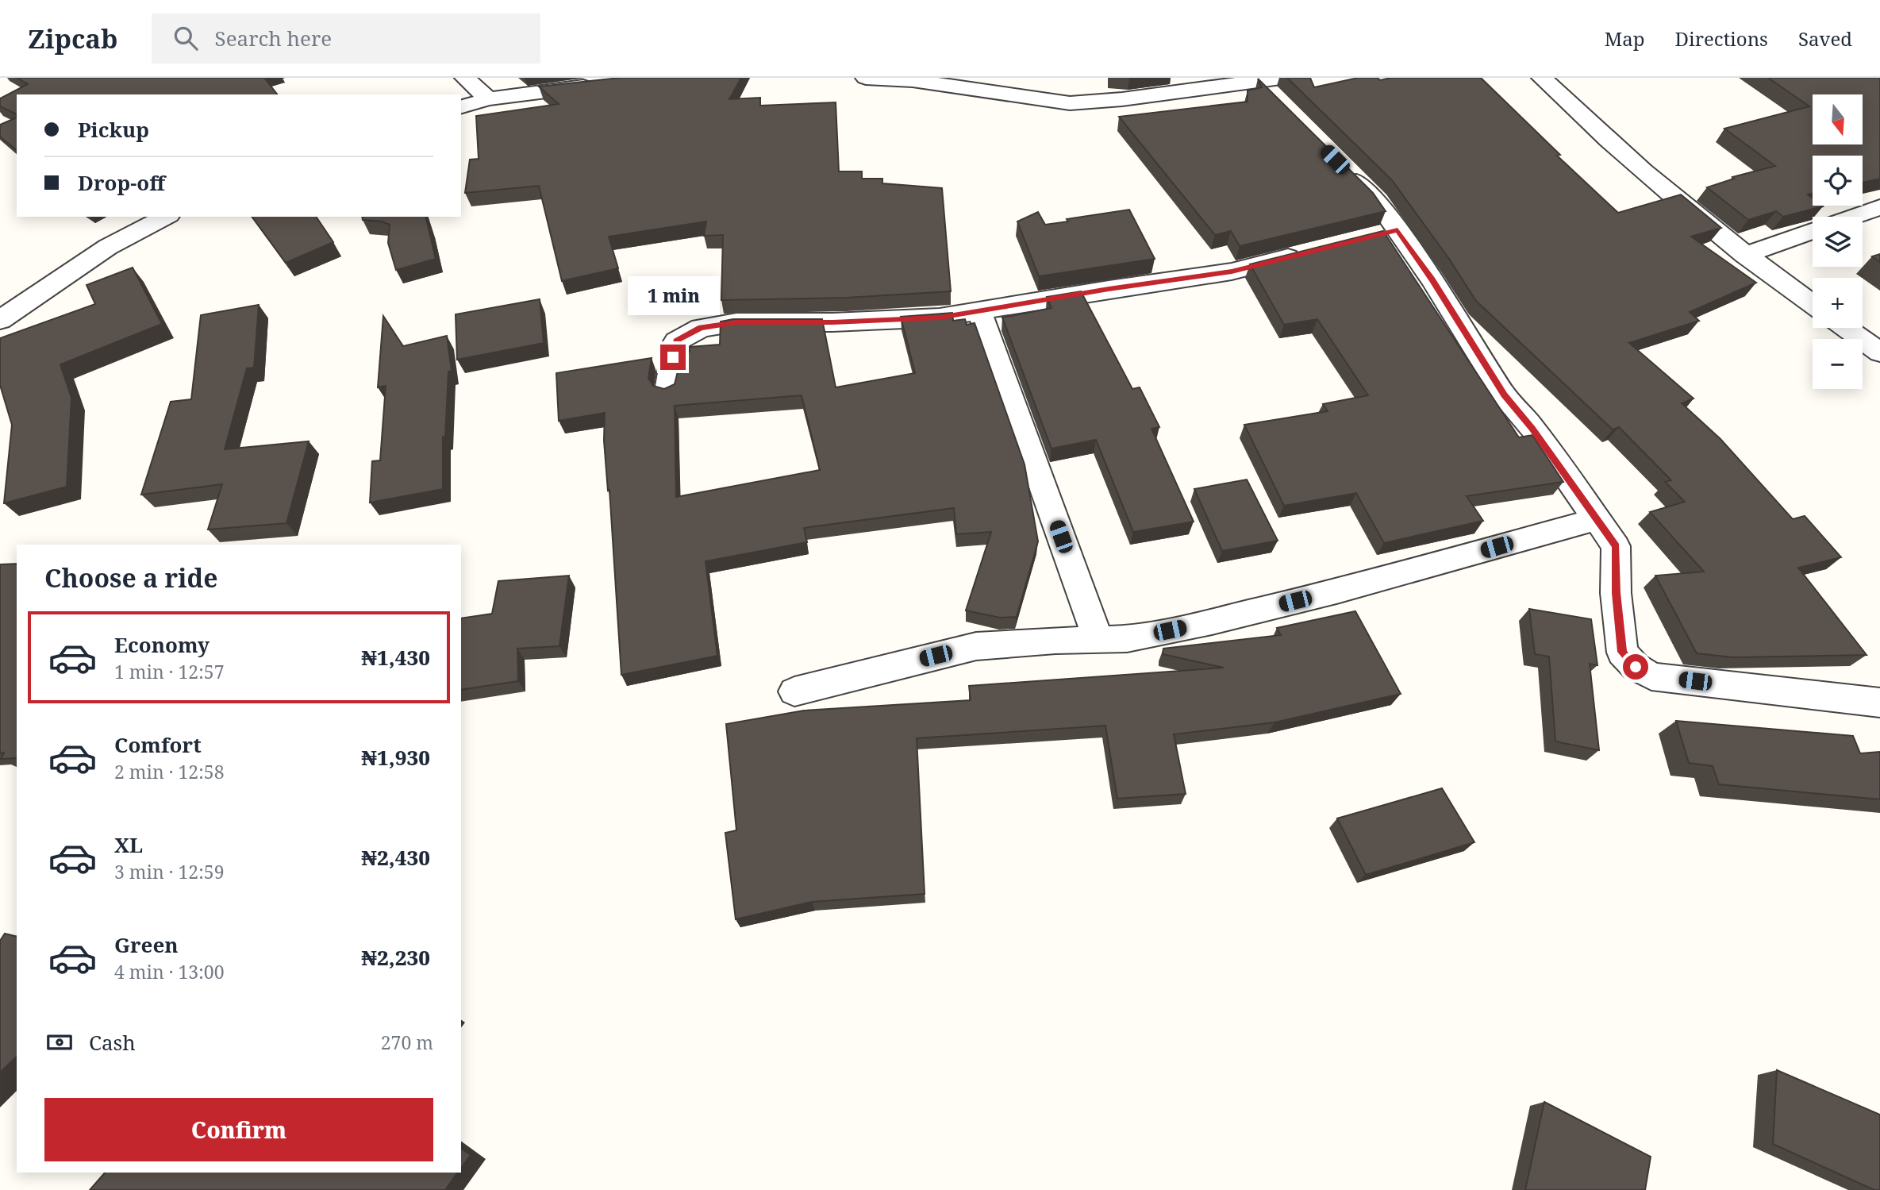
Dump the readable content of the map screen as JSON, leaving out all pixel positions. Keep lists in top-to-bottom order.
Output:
{
  "north": "bottom",
  "page": {
    "header": "Zipcab",
    "search": "Search here",
    "nav": ["Map", "Directions", "Saved"],
    "map_buttons": ["+", "−"],
    "banner": ["Pickup", "Drop-off"],
    "bubble": "1 min",
    "heading": "Choose a ride",
    "list": [
      {
        "name": "Economy",
        "note": "1 min · 12:57",
        "value": "₦1,430"
      },
      {
        "name": "Comfort",
        "note": "2 min · 12:58",
        "value": "₦1,930"
      },
      {
        "name": "XL",
        "note": "3 min · 12:59",
        "value": "₦2,430"
      },
      {
        "name": "Green",
        "note": "4 min · 13:00",
        "value": "₦2,230"
      }
    ],
    "pay": ["Cash", "270 m"],
    "buttons": "Confirm"
  }
}
